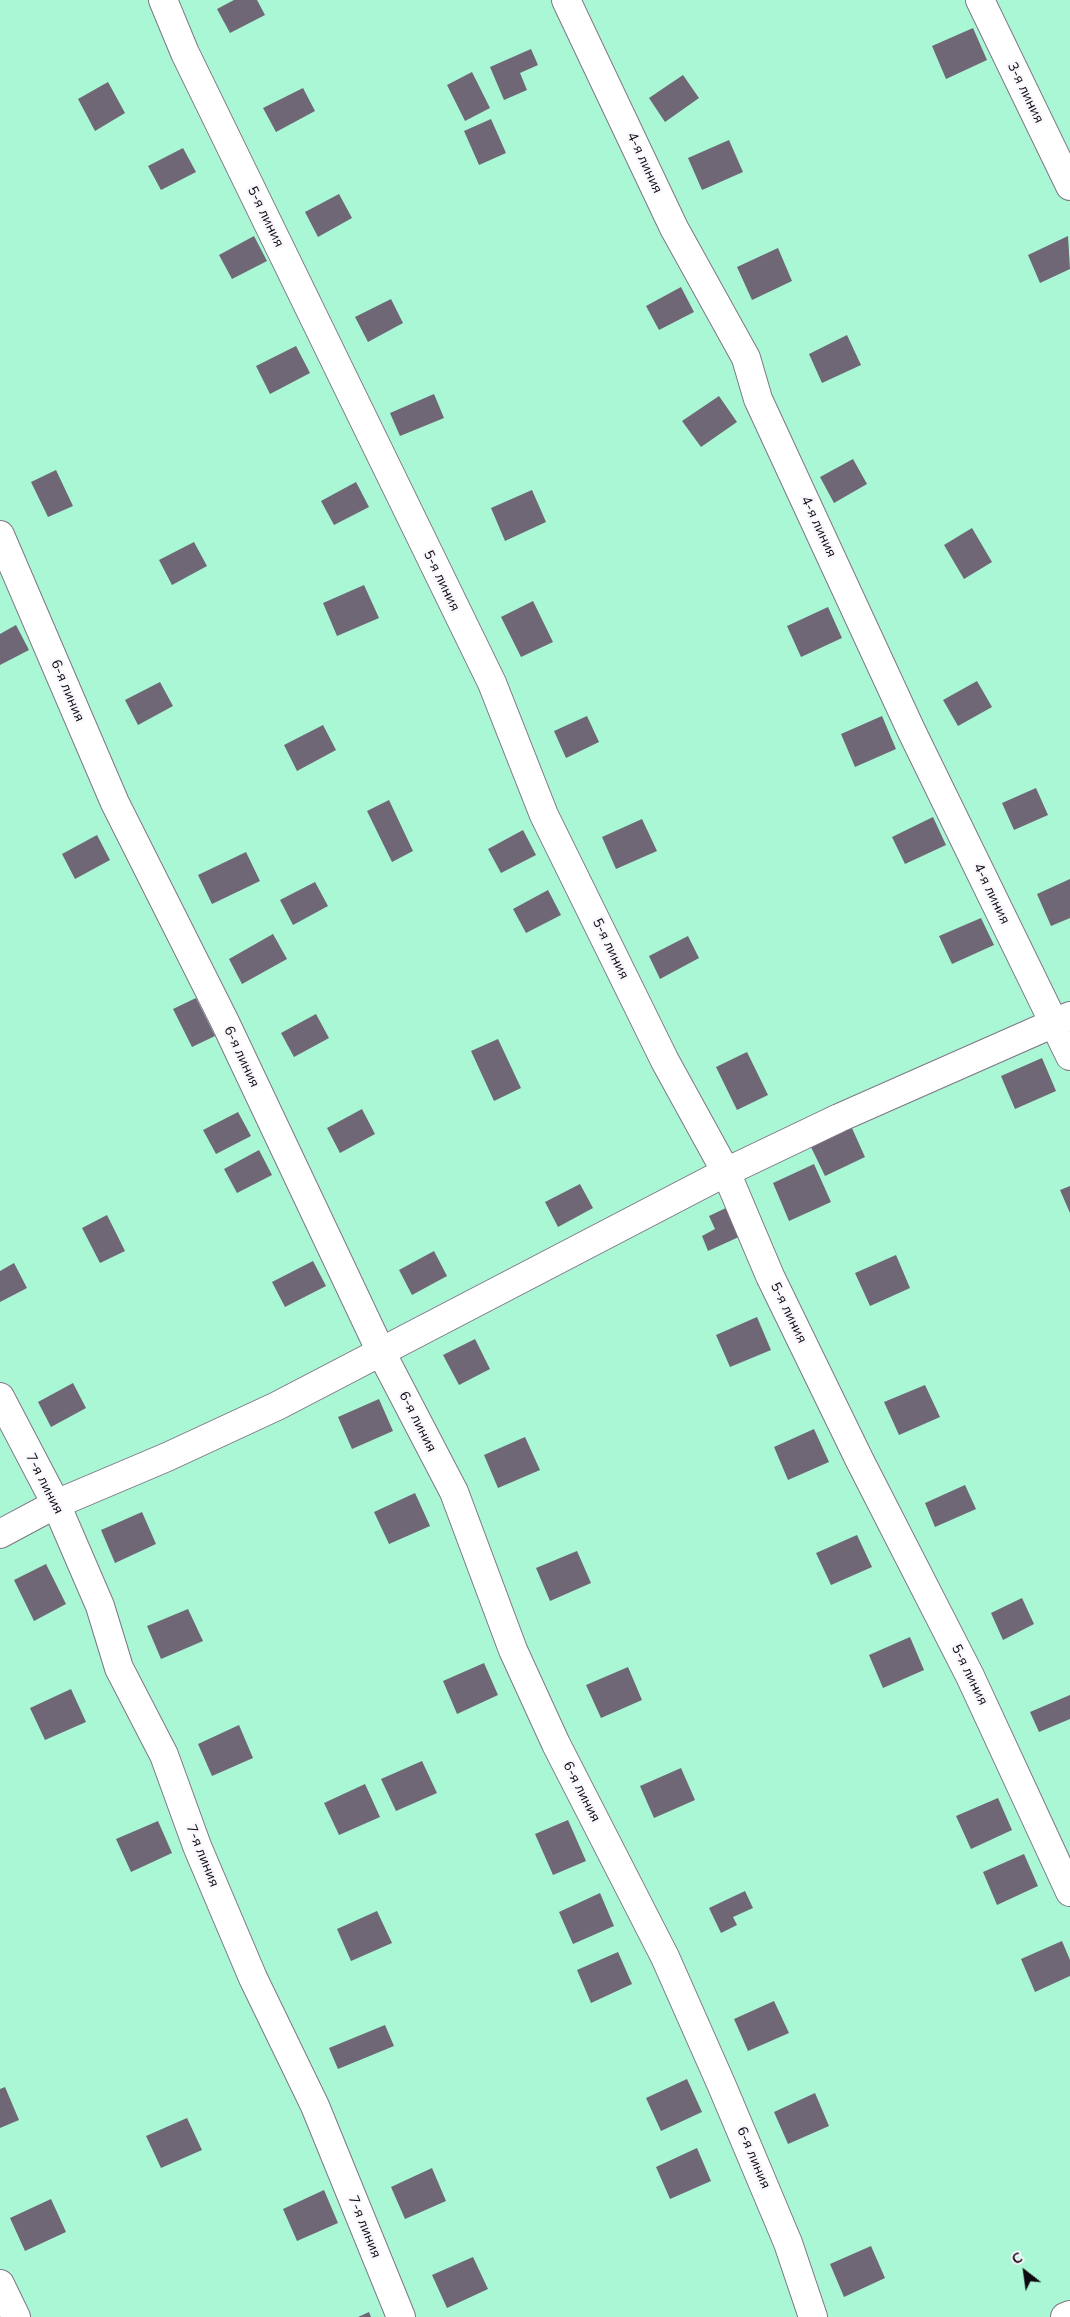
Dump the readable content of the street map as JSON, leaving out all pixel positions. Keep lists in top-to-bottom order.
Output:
{
  "streets": {
    "street": [
      "3-я линия",
      "4-я линия",
      "5-я линия",
      "6-я линия",
      "7-я линия"
    ]
  },
  "north": "top left"
}
